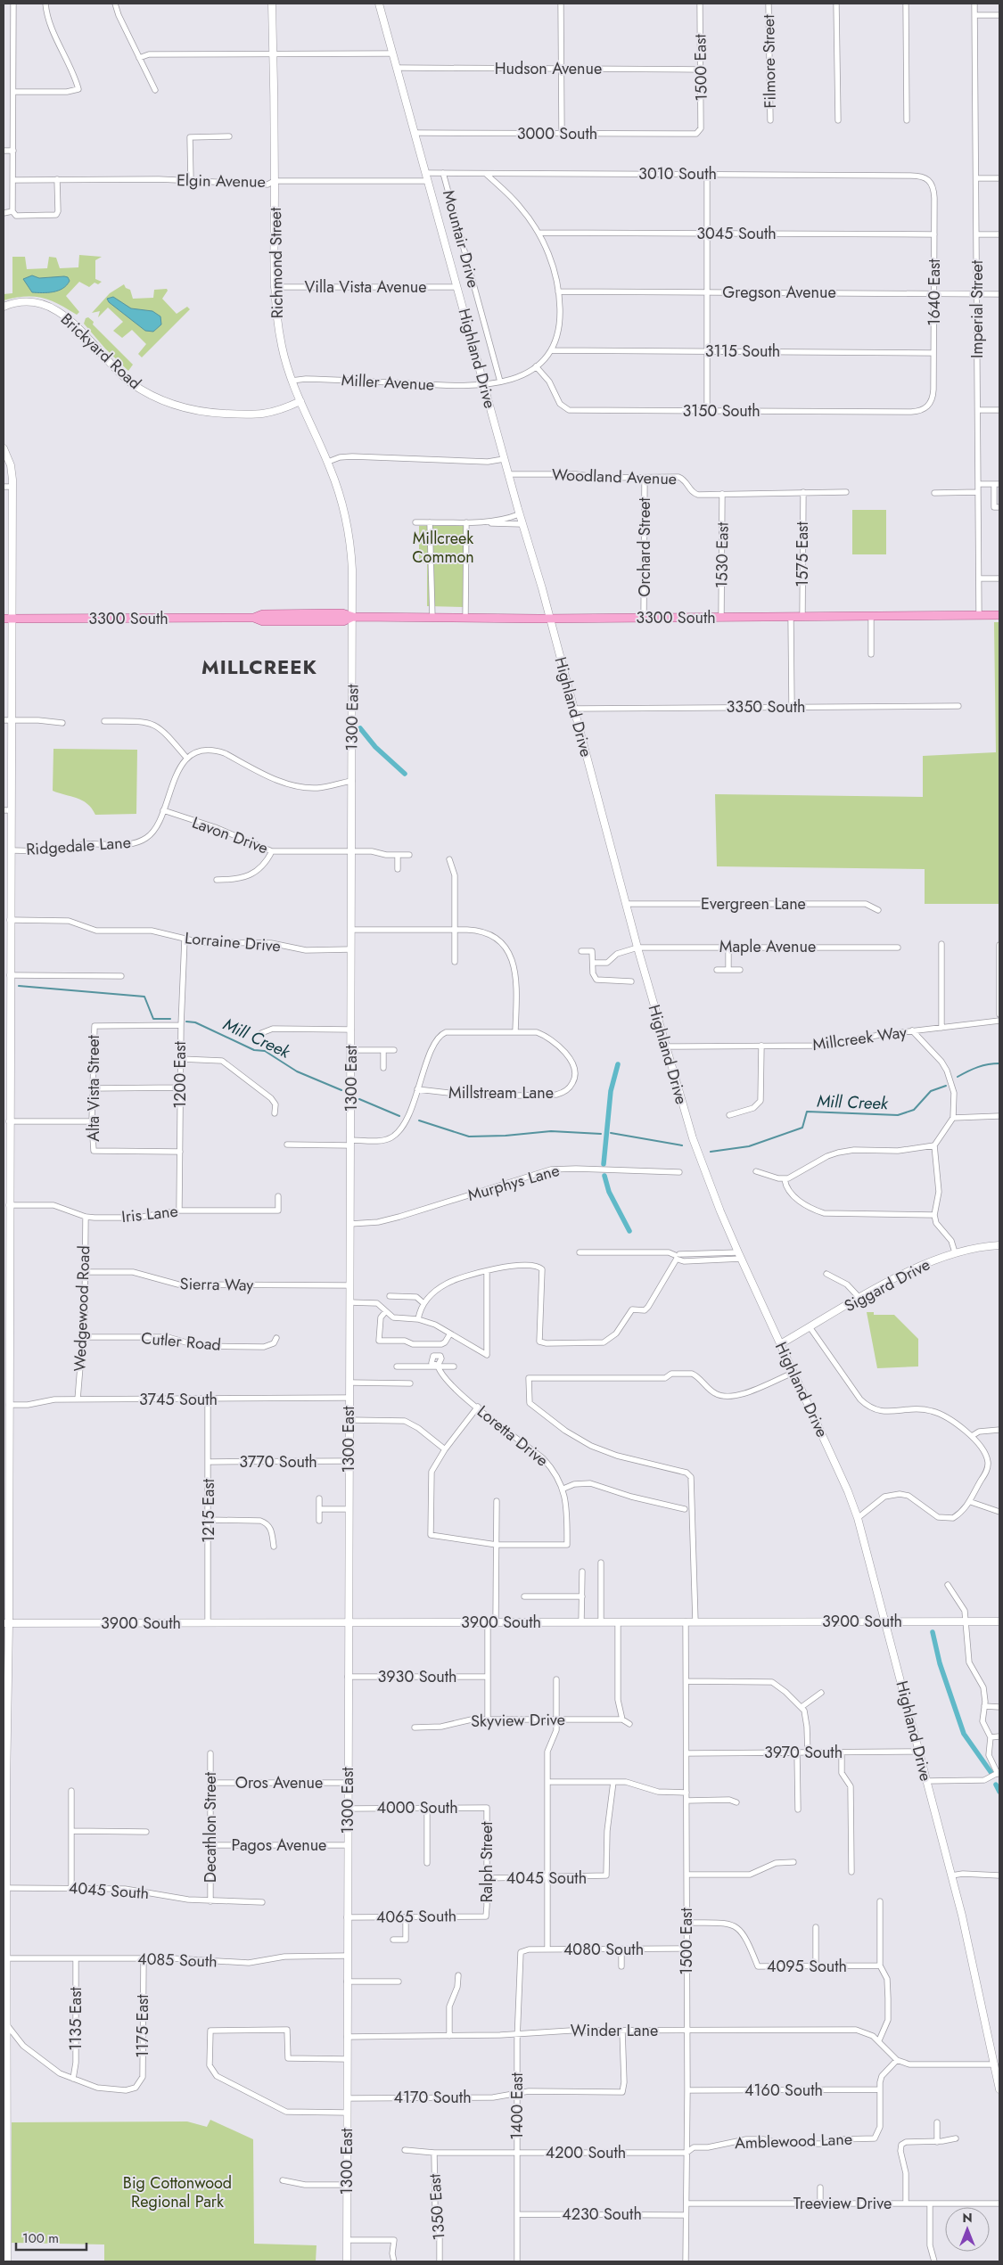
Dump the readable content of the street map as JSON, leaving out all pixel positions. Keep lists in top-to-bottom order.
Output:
{
  "streets": {
    "main road": [
      "Richmond Street",
      "Brickyard Road",
      "Highland Drive",
      "3300 South",
      "1300 East",
      "Siggard Drive",
      "3900 South"
    ],
    "street": [
      "Filmore Street",
      "1500 East",
      "Hudson Avenue",
      "3000 South",
      "3010 South",
      "Elgin Avenue",
      "3045 South",
      "Mountair Drive",
      "Villa Vista Avenue",
      "Gregson Avenue",
      "1640 East",
      "Imperial Street",
      "3115 South",
      "Miller Avenue",
      "3150 South",
      "Woodland Avenue",
      "Orchard Street",
      "1575 East",
      "1530 East",
      "3350 South",
      "Lavon Drive",
      "Ridgedale Lane",
      "Evergreen Lane",
      "Lorraine Drive",
      "Maple Avenue",
      "Millcreek Way",
      "1200 East",
      "Alta Vista Street",
      "Millstream Lane",
      "Murphys Lane",
      "Iris Lane",
      "Sierra Way",
      "Wedgewood Road",
      "Cutler Road",
      "3745 South",
      "Loretta Drive",
      "3770 South",
      "1215 East",
      "3930 South",
      "Skyview Drive",
      "3970 South",
      "Oros Avenue",
      "4000 South",
      "Decathlon Street",
      "Pagos Avenue",
      "Ralph Street",
      "4045 South",
      "4065 South",
      "4080 South",
      "4085 South",
      "4095 South",
      "1135 East",
      "1175 East",
      "Winder Lane",
      "4160 South",
      "4170 South",
      "1400 East",
      "Amblewood Lane",
      "4200 South",
      "Treeview Drive",
      "1350 East",
      "4230 South"
    ]
  },
  "crossings": [
    ["1500 East", "Hudson Avenue"],
    ["1500 East", "3000 South"],
    ["1500 East", "3900 South"],
    ["1500 East", "3970 South"],
    ["1500 East", "4080 South"],
    ["1500 East", "4095 South"],
    ["1500 East", "Winder Lane"],
    ["1500 East", "4160 South"],
    ["1500 East", "Amblewood Lane"],
    ["1500 East", "4200 South"],
    ["1500 East", "Treeview Drive"],
    ["1500 East", "4230 South"],
    ["Hudson Avenue", "Highland Drive"],
    ["3000 South", "Highland Drive"],
    ["3010 South", "Elgin Avenue"],
    ["3010 South", "Mountair Drive"],
    ["3010 South", "1640 East"],
    ["3010 South", "Highland Drive"],
    ["Elgin Avenue", "Richmond Street"],
    ["Elgin Avenue", "Highland Drive"],
    ["3045 South", "1640 East"],
    ["Mountair Drive", "Miller Avenue"],
    ["Richmond Street", "Villa Vista Avenue"],
    ["Richmond Street", "Brickyard Road"],
    ["Richmond Street", "Miller Avenue"],
    ["Richmond Street", "3300 South"],
    ["Richmond Street", "1300 East"],
    ["Villa Vista Avenue", "Highland Drive"],
    ["Gregson Avenue", "1640 East"],
    ["Gregson Avenue", "Imperial Street"],
    ["1640 East", "3115 South"],
    ["1640 East", "3150 South"],
    ["Imperial Street", "3300 South"],
    ["3115 South", "Miller Avenue"],
    ["Highland Drive", "Miller Avenue"],
    ["Highland Drive", "Woodland Avenue"],
    ["Highland Drive", "3300 South"],
    ["Highland Drive", "3350 South"],
    ["Highland Drive", "Evergreen Lane"],
    ["Highland Drive", "Maple Avenue"],
    ["Highland Drive", "Millcreek Way"],
    ["Highland Drive", "Siggard Drive"],
    ["Highland Drive", "3900 South"],
    ["Highland Drive", "3970 South"],
    ["Miller Avenue", "3150 South"],
    ["Woodland Avenue", "Orchard Street"],
    ["Woodland Avenue", "1575 East"],
    ["Woodland Avenue", "1530 East"],
    ["Orchard Street", "3300 South"],
    ["1575 East", "3300 South"],
    ["1530 East", "3300 South"],
    ["3300 South", "1300 East"],
    ["1300 East", "Lavon Drive"],
    ["1300 East", "Lorraine Drive"],
    ["1300 East", "Murphys Lane"],
    ["1300 East", "Sierra Way"],
    ["1300 East", "3745 South"],
    ["1300 East", "3770 South"],
    ["1300 East", "3900 South"],
    ["1300 East", "3930 South"],
    ["1300 East", "Oros Avenue"],
    ["1300 East", "4000 South"],
    ["1300 East", "Pagos Avenue"],
    ["1300 East", "4065 South"],
    ["1300 East", "4085 South"],
    ["1300 East", "Winder Lane"],
    ["1300 East", "4170 South"],
    ["Lavon Drive", "Ridgedale Lane"],
    ["Lorraine Drive", "1200 East"],
    ["1200 East", "Alta Vista Street"],
    ["1200 East", "Iris Lane"],
    ["Iris Lane", "Wedgewood Road"],
    ["Sierra Way", "Wedgewood Road"],
    ["Wedgewood Road", "Cutler Road"],
    ["Wedgewood Road", "3745 South"],
    ["3745 South", "1215 East"],
    ["3770 South", "1215 East"],
    ["1215 East", "3900 South"],
    ["Oros Avenue", "Decathlon Street"],
    ["4000 South", "Ralph Street"],
    ["Decathlon Street", "Pagos Avenue"],
    ["Decathlon Street", "4045 South"],
    ["Ralph Street", "4045 South"],
    ["Ralph Street", "4065 South"],
    ["4080 South", "1400 East"],
    ["4085 South", "1135 East"],
    ["4085 South", "1175 East"],
    ["1135 East", "1175 East"],
    ["Winder Lane", "4170 South"],
    ["Winder Lane", "1400 East"],
    ["4160 South", "Amblewood Lane"],
    ["4170 South", "1400 East"],
    ["1400 East", "4200 South"],
    ["1400 East", "4230 South"],
    ["Amblewood Lane", "4200 South"],
    ["4200 South", "1350 East"]
  ],
  "districts": ["MILLCREEK"],
  "water": ["Mill Creek"],
  "parks": ["Millcreek Common", "Big Cottonwood Regional Park"],
  "scale_bar": "100 m",
  "north": "top"
}
